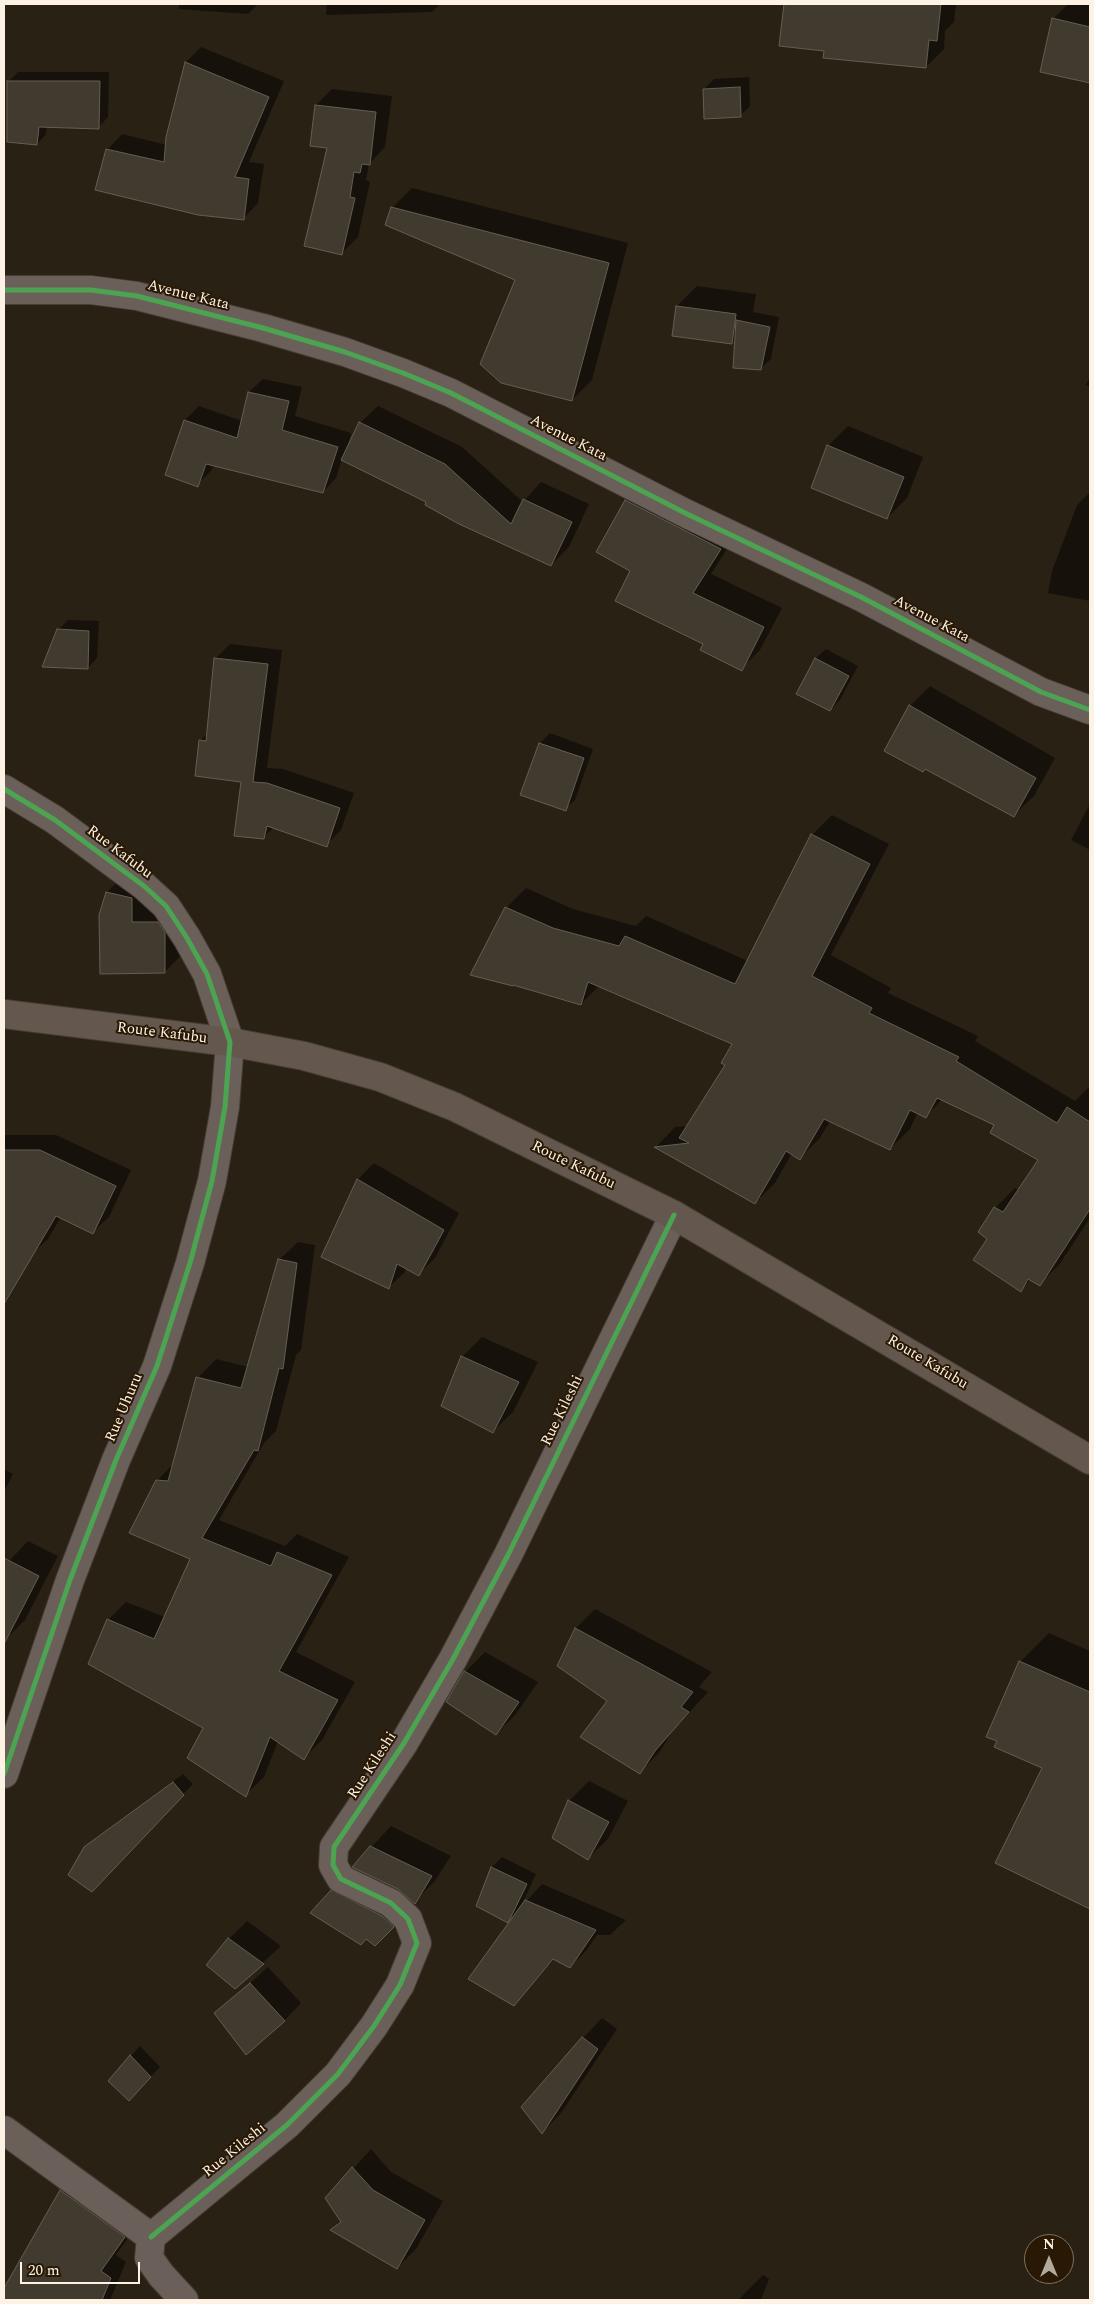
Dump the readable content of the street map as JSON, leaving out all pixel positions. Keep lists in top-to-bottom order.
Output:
{
  "streets": {
    "main road": ["Route Kafubu"],
    "street": [
      "Avenue Kata",
      "Rue Kafubu",
      "Rue Uhuru",
      "Rue Kileshi"
    ]
  },
  "crossings": [
    ["Rue Kafubu", "Route Kafubu"],
    ["Rue Kafubu", "Rue Uhuru"],
    ["Route Kafubu", "Rue Uhuru"],
    ["Route Kafubu", "Rue Kileshi"]
  ],
  "scale_bar": "20 m",
  "north": "top"
}
